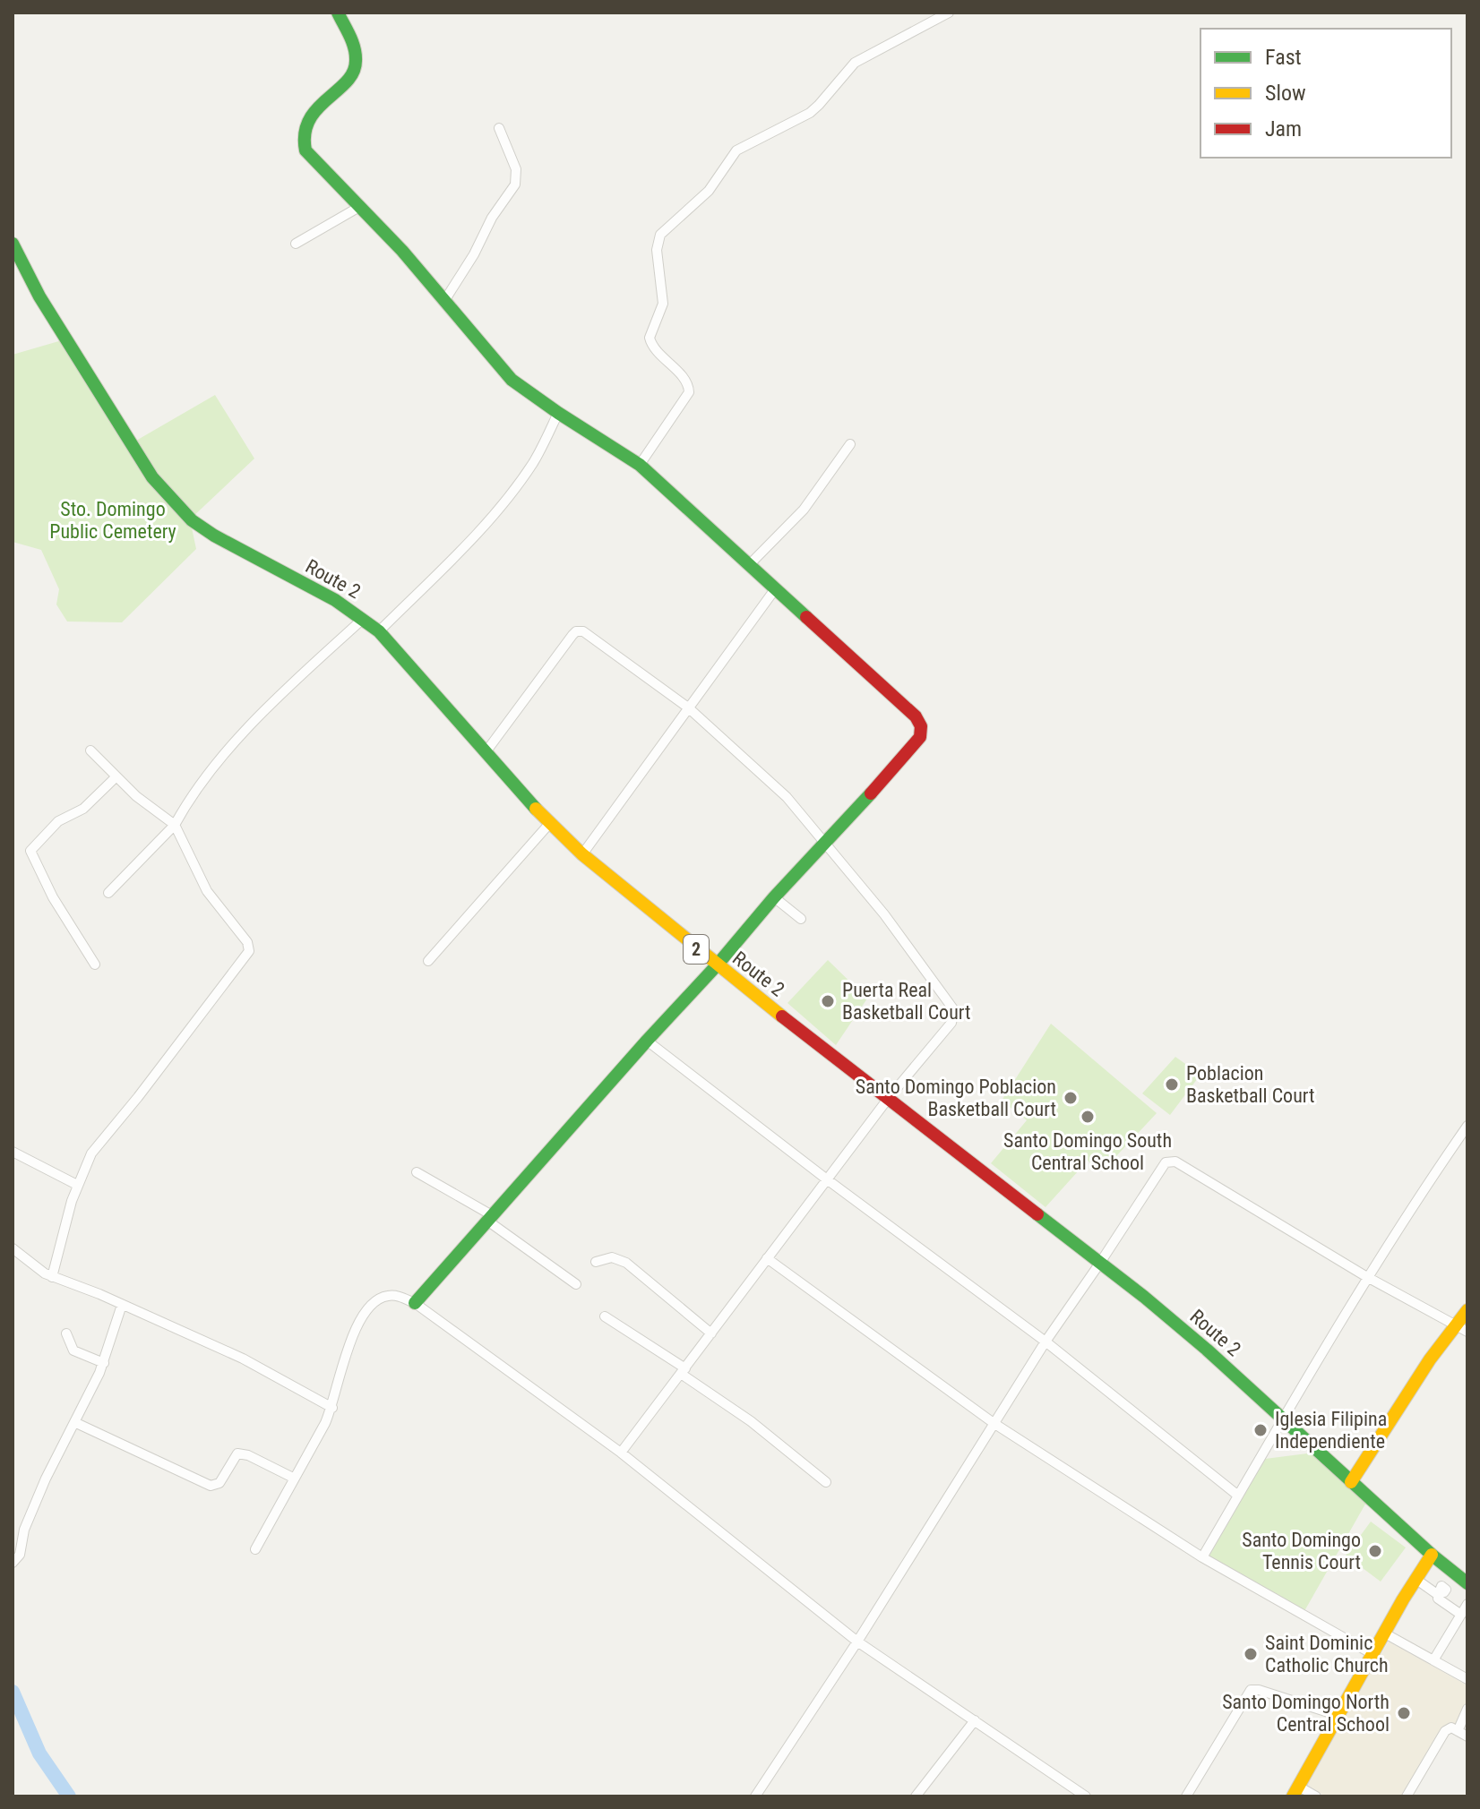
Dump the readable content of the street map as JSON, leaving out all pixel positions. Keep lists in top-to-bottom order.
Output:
{
  "streets": {
    "main road": ["Route 2", "2"]
  },
  "parks": ["Sto. Domingo Public Cemetery"],
  "places": [
    "Puerta Real Basketball Court",
    "Poblacion Basketball Court",
    "Santo Domingo Poblacion Basketball Court",
    "Santo Domingo South Central School",
    "Iglesia Filipina Independiente",
    "Santo Domingo Tennis Court",
    "Saint Dominic Catholic Church",
    "Santo Domingo North Central School"
  ],
  "legend": ["Fast", "Slow", "Jam"]
}
